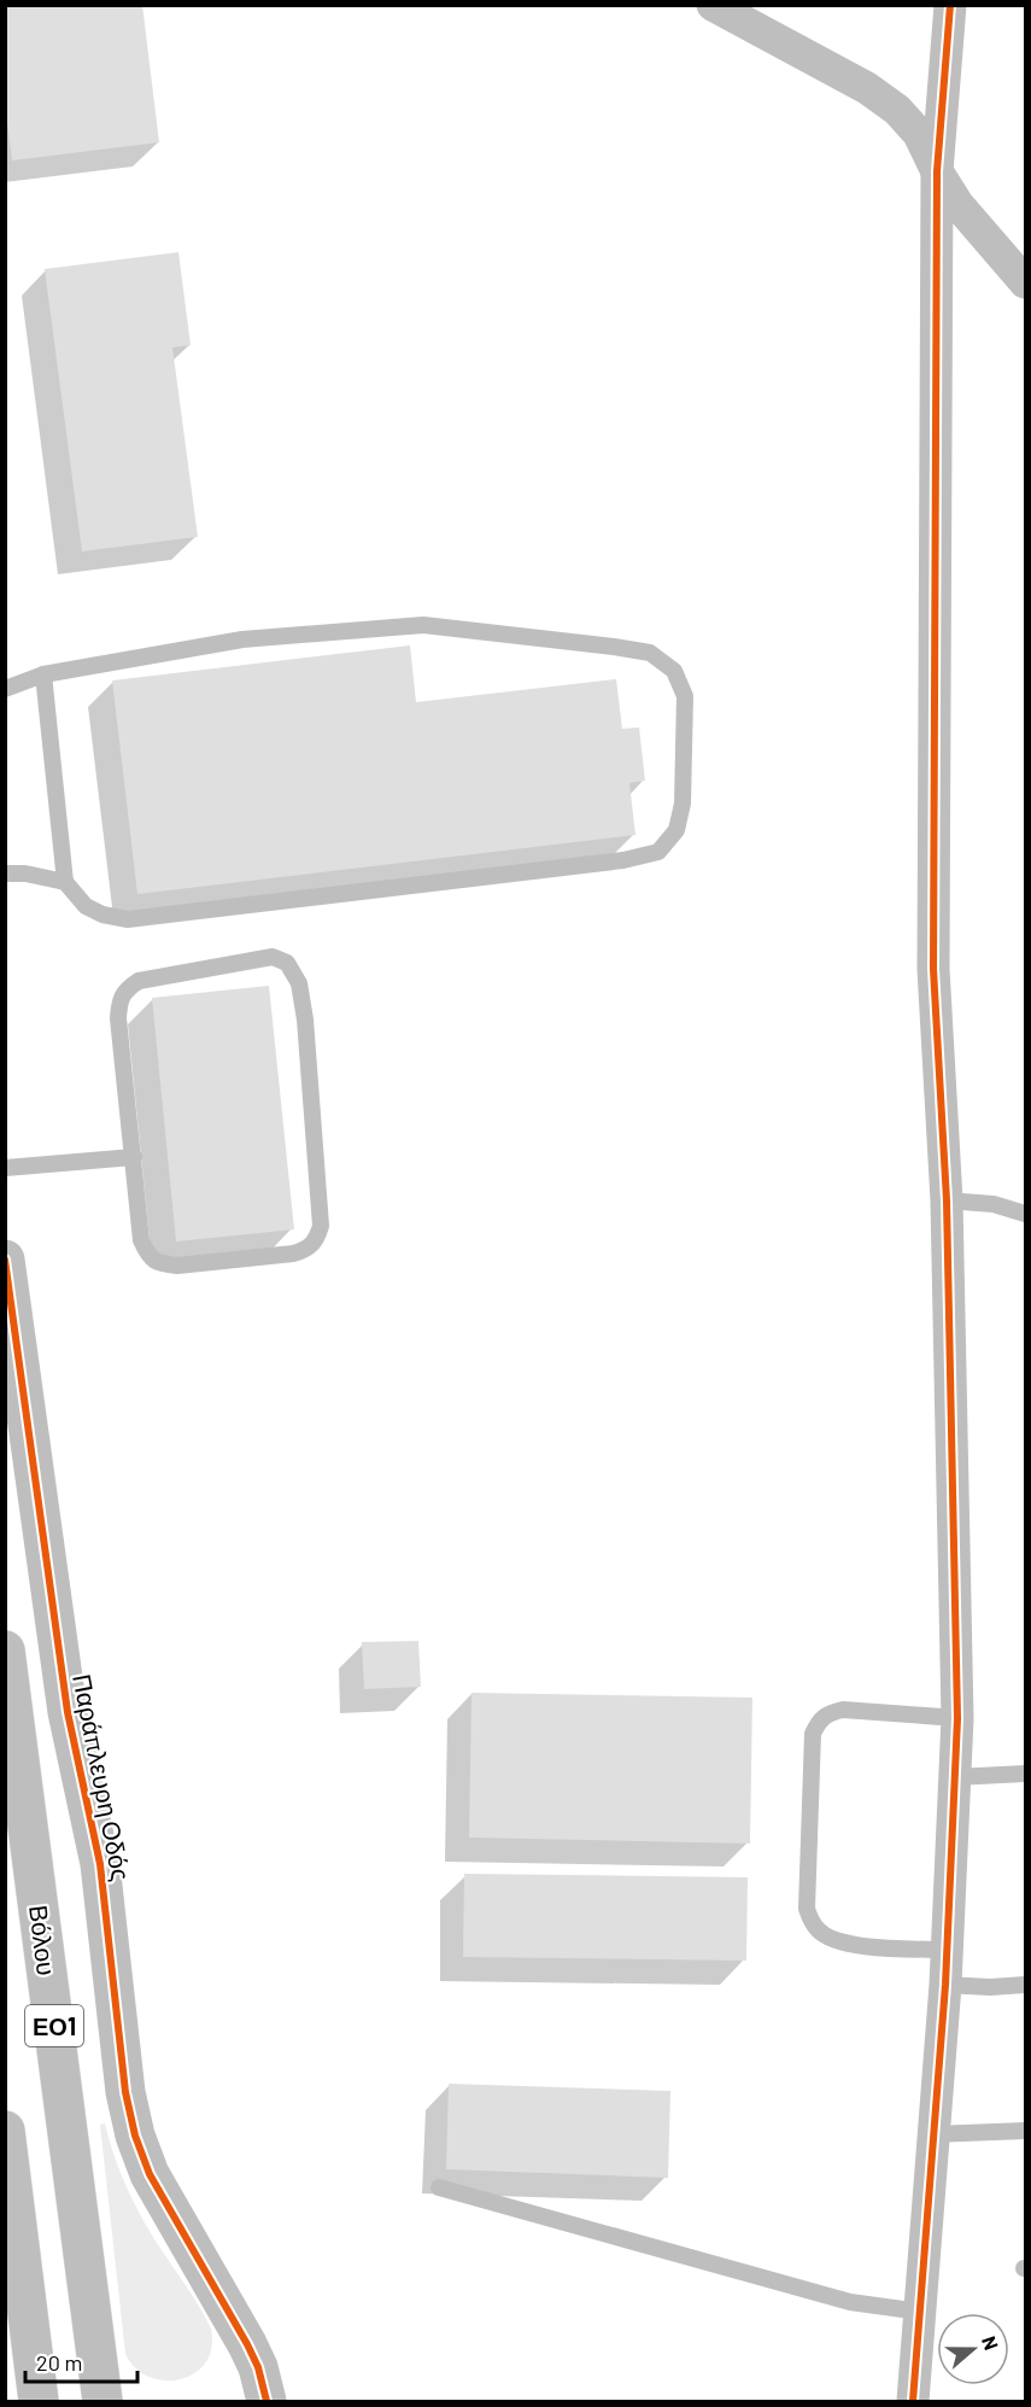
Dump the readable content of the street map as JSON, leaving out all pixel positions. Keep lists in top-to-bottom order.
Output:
{
  "streets": {
    "street": ["Παράπλευρη Οδός", "Βόλου", "ΕΟ1"]
  },
  "scale_bar": "20 m",
  "north": "right"
}
